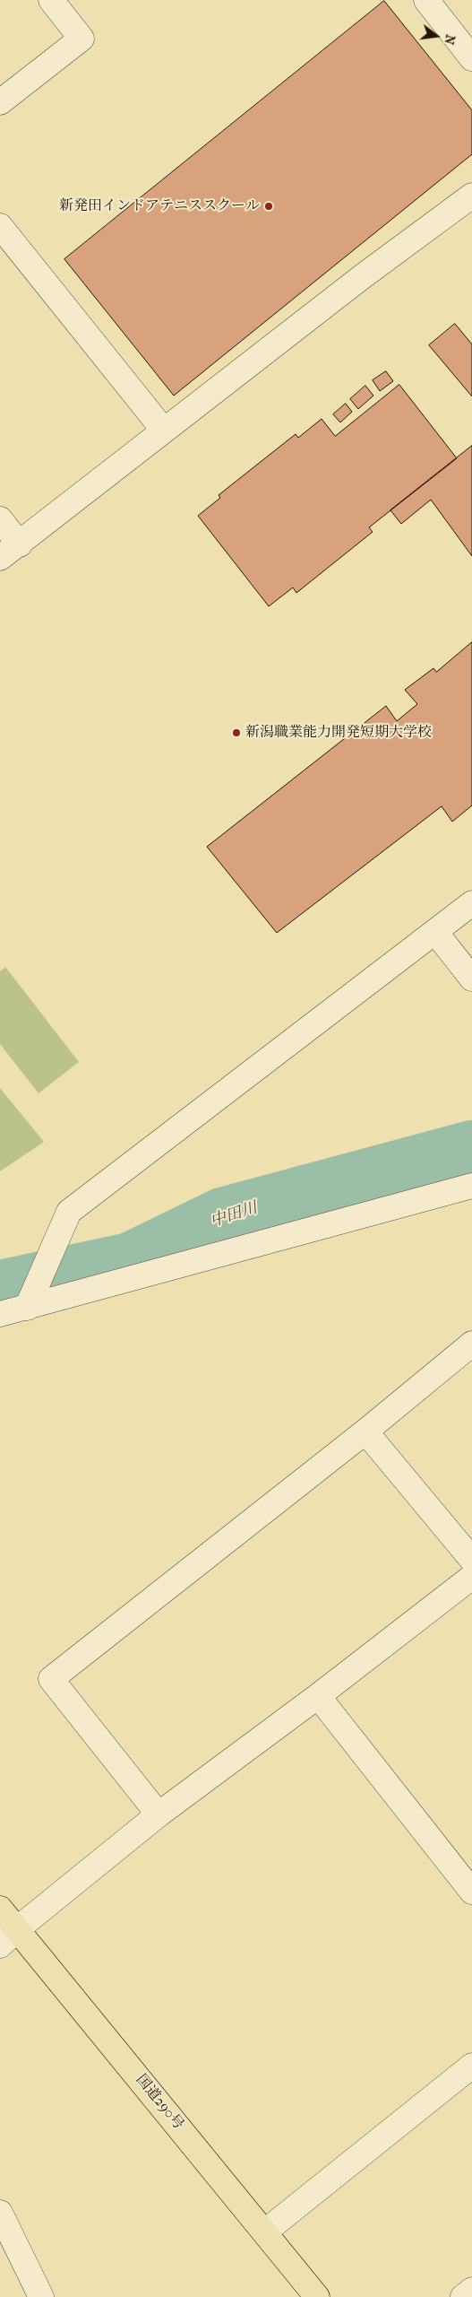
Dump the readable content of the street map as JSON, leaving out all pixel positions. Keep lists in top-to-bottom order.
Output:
{
  "streets": {
    "highway": ["国道290号"]
  },
  "water": ["中田川"],
  "places": ["新発田インドアテニススクール", "新潟職業能力開発短期大学校"],
  "north": "right"
}
